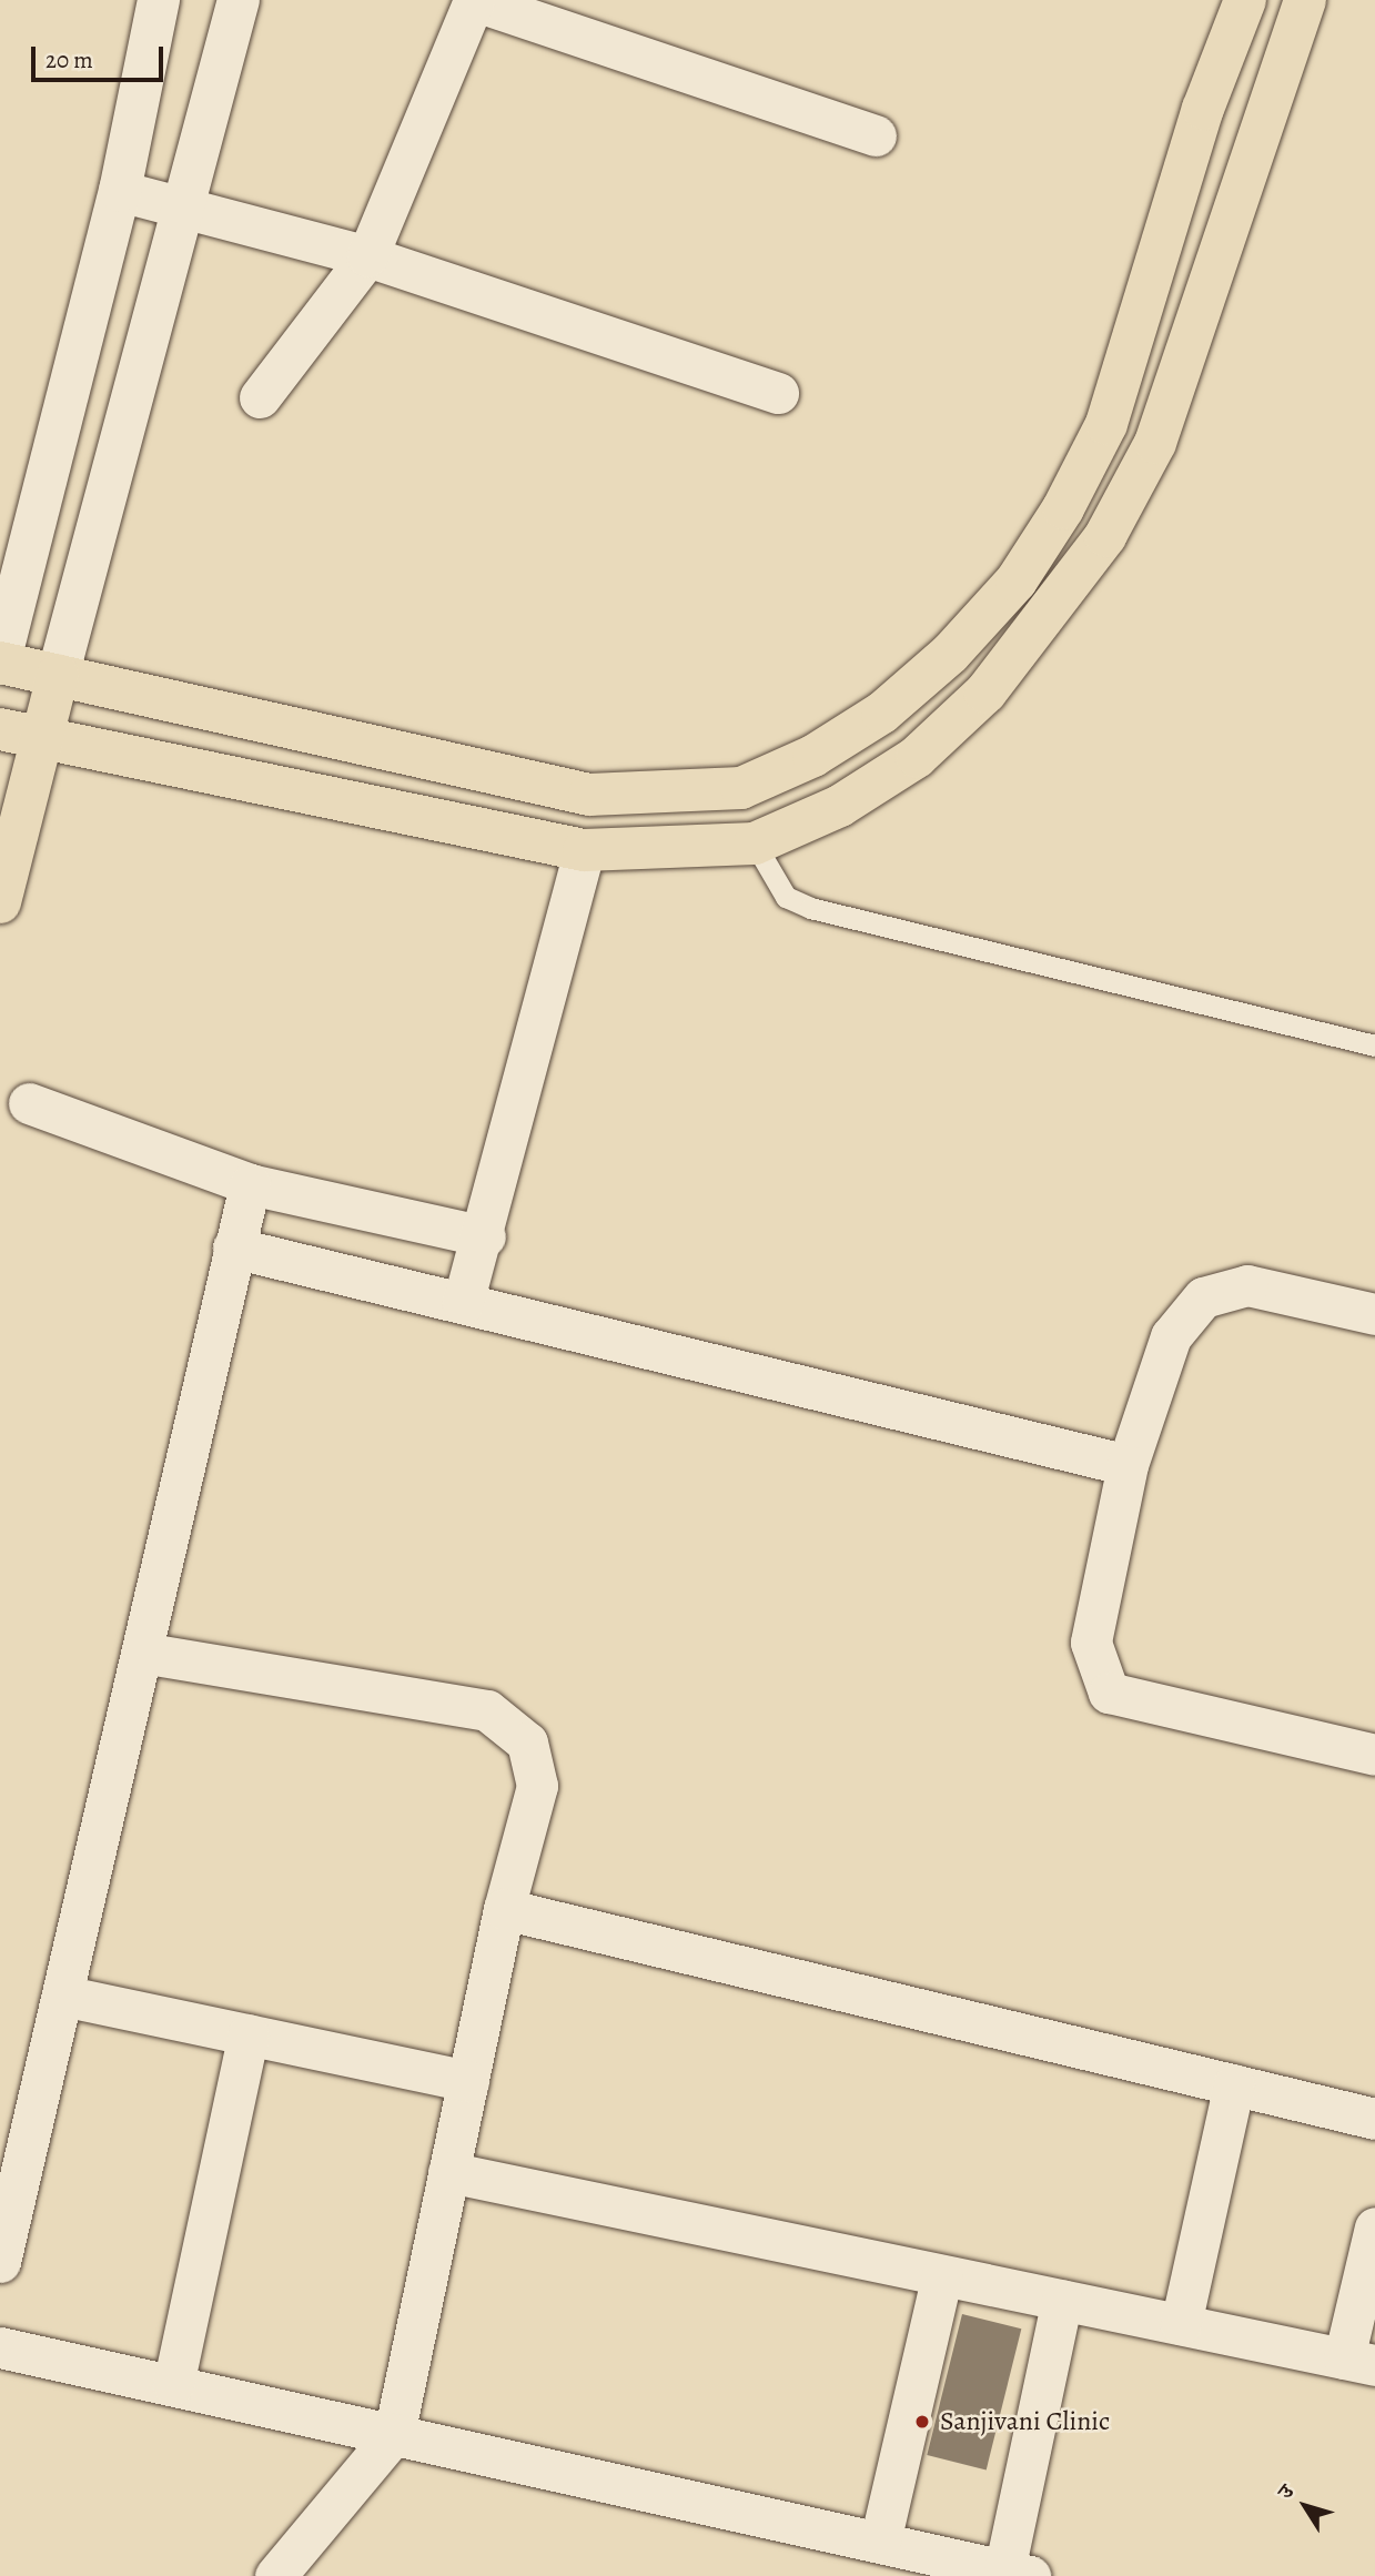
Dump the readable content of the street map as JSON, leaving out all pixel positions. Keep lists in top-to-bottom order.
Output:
{
  "places": ["Sanjivani Clinic"],
  "scale_bar": "20 m",
  "north": "top left"
}
